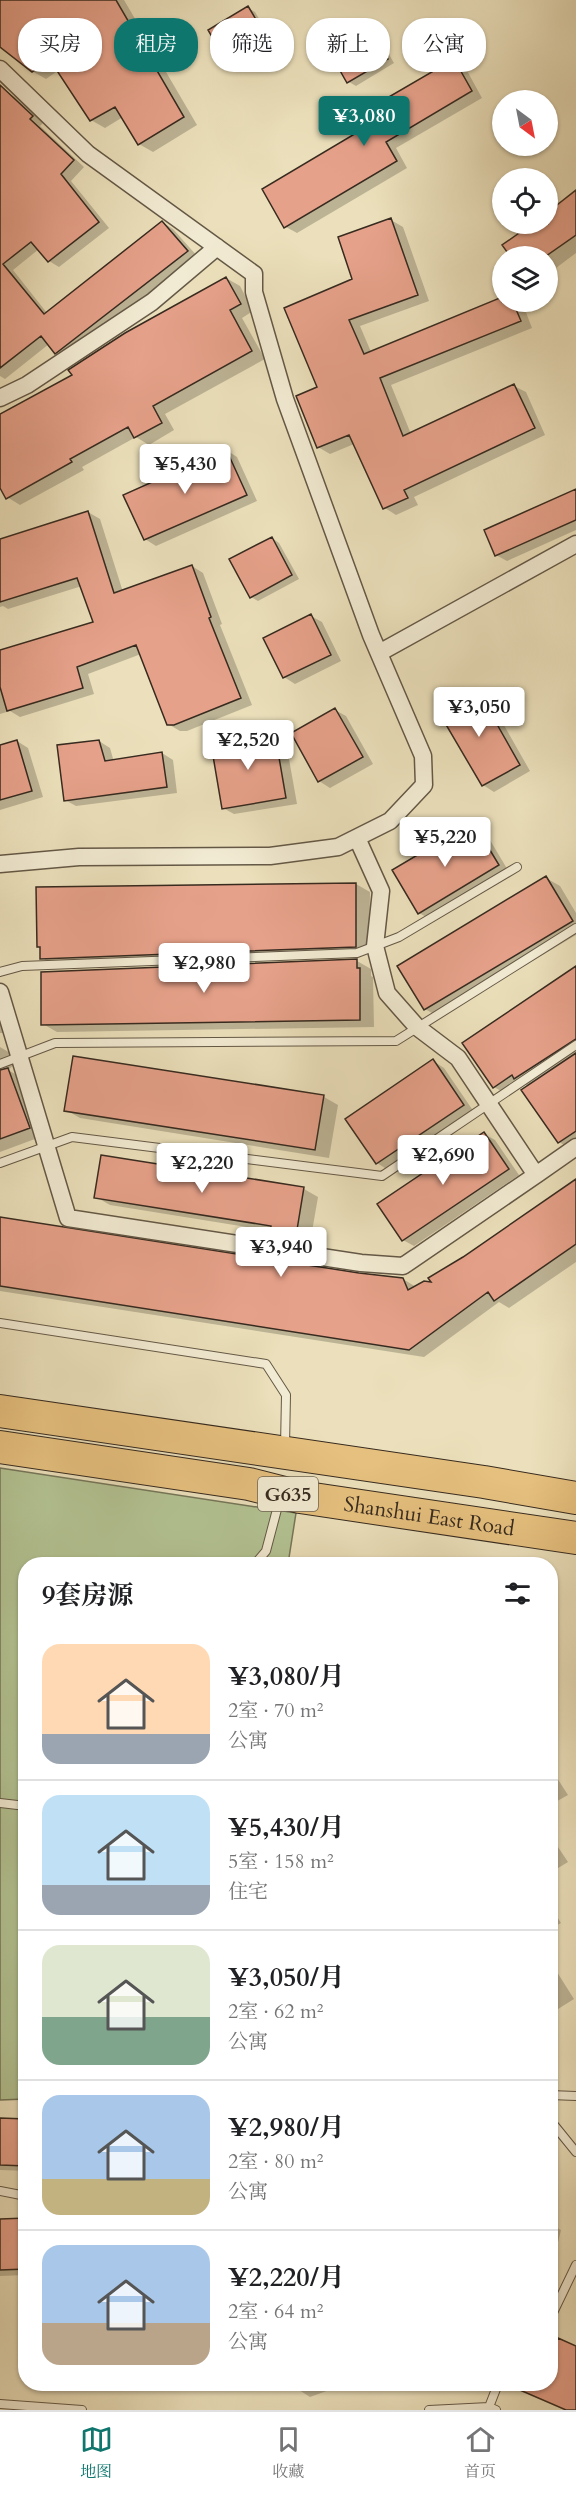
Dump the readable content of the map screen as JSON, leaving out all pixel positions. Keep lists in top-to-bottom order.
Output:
{
  "streets": {
    "highway": ["G635", "Shanshui East Road"]
  },
  "north": "bottom right",
  "page": {
    "chip": [
      "买房",
      "租房",
      "筛选",
      "新上",
      "公寓"
    ],
    "price": [
      "¥3,080",
      "¥5,430",
      "¥3,050",
      "¥2,520",
      "¥5,220",
      "¥2,980",
      "¥2,690",
      "¥2,220",
      "¥3,940"
    ],
    "heading": "9套房源",
    "list": [
      {
        "name": "¥3,080/月",
        "note": "2室 · 70 m² · 公寓"
      },
      {
        "name": "¥5,430/月",
        "note": "5室 · 158 m² · 住宅"
      },
      {
        "name": "¥3,050/月",
        "note": "2室 · 62 m² · 公寓"
      },
      {
        "name": "¥2,980/月",
        "note": "2室 · 80 m² · 公寓"
      },
      {
        "name": "¥2,220/月",
        "note": "2室 · 64 m² · 公寓"
      }
    ],
    "tabs": ["地图", "收藏", "首页"]
  }
}
